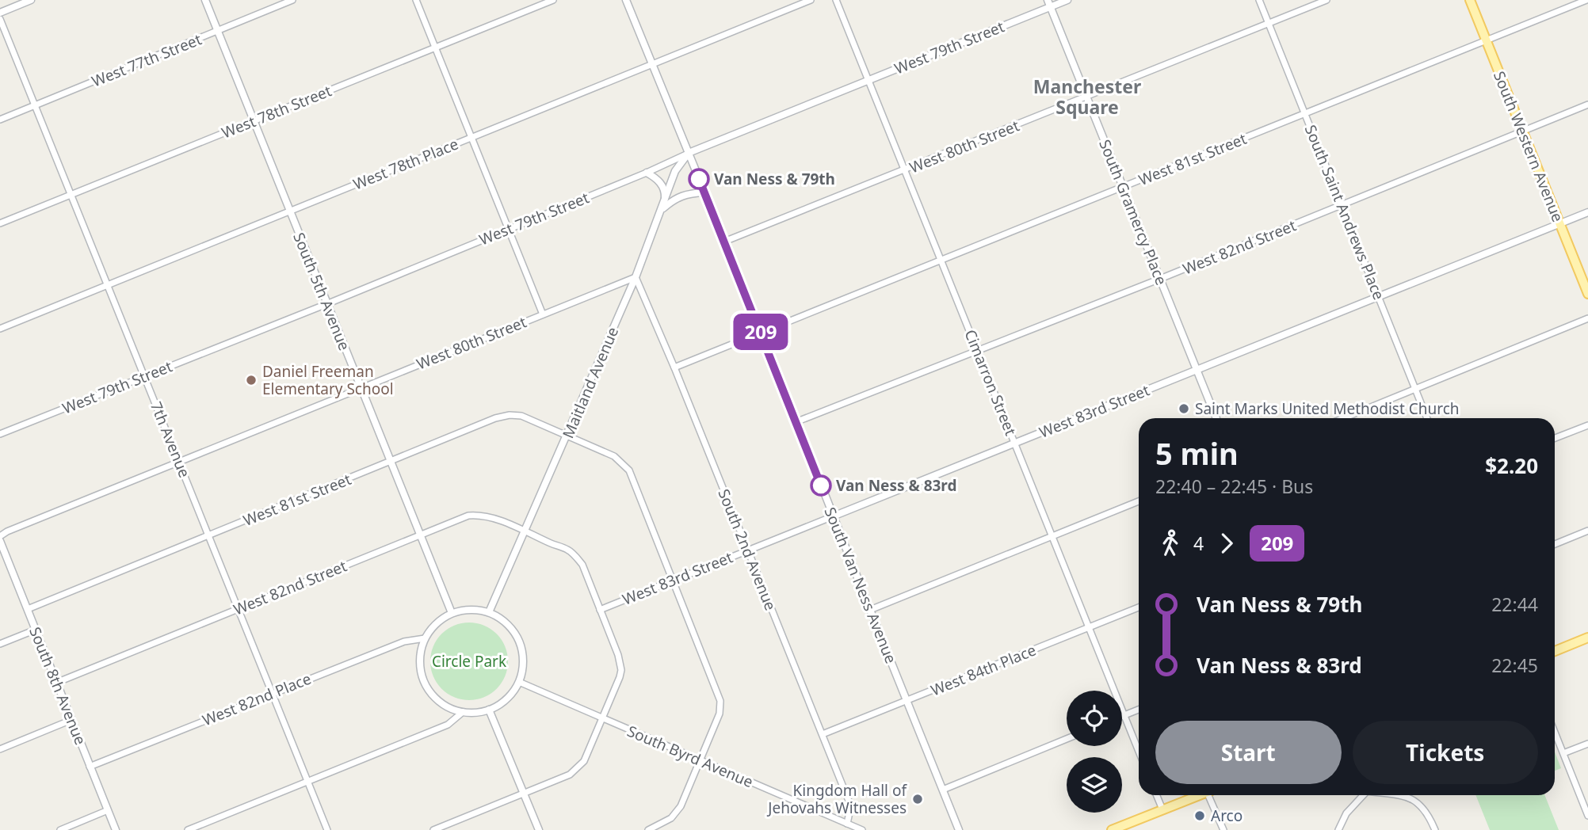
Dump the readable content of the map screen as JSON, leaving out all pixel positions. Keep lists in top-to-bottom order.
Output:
{
  "streets": {
    "main road": ["South Western Avenue"],
    "street": [
      "West 79th Street",
      "West 77th Street",
      "West 78th Street",
      "West 80th Street",
      "West 81st Street",
      "West 78th Place",
      "South Gramercy Place",
      "South Saint Andrews Place",
      "West 82nd Street",
      "South 5th Avenue",
      "Maitland Avenue",
      "Cimarron Street",
      "West 83rd Street",
      "7th Avenue",
      "South 2nd Avenue",
      "South Van Ness Avenue",
      "West 84th Place",
      "South 8th Avenue",
      "West 82nd Place",
      "South Byrd Avenue"
    ]
  },
  "crossings": [
    ["West 79th Street", "South Gramercy Place"],
    ["West 79th Street", "South 5th Avenue"],
    ["West 79th Street", "Maitland Avenue"],
    ["West 79th Street", "Cimarron Street"],
    ["West 79th Street", "7th Avenue"],
    ["West 79th Street", "South Van Ness Avenue"],
    ["West 77th Street", "South 5th Avenue"],
    ["West 77th Street", "7th Avenue"],
    ["West 78th Street", "South 5th Avenue"],
    ["West 78th Street", "7th Avenue"],
    ["West 80th Street", "South Gramercy Place"],
    ["West 80th Street", "South Saint Andrews Place"],
    ["West 80th Street", "South 5th Avenue"],
    ["West 80th Street", "Maitland Avenue"],
    ["West 80th Street", "Cimarron Street"],
    ["West 80th Street", "7th Avenue"],
    ["West 80th Street", "South 2nd Avenue"],
    ["West 80th Street", "South Van Ness Avenue"],
    ["South Western Avenue", "West 81st Street"],
    ["South Western Avenue", "West 82nd Street"],
    ["South Western Avenue", "West 83rd Street"],
    ["West 81st Street", "South Gramercy Place"],
    ["West 81st Street", "South Saint Andrews Place"],
    ["West 81st Street", "South 5th Avenue"],
    ["West 81st Street", "Maitland Avenue"],
    ["West 81st Street", "Cimarron Street"],
    ["West 81st Street", "West 83rd Street"],
    ["West 81st Street", "7th Avenue"],
    ["West 81st Street", "South 2nd Avenue"],
    ["West 81st Street", "South Van Ness Avenue"],
    ["West 81st Street", "South 8th Avenue"],
    ["West 81st Street", "South Byrd Avenue"],
    ["West 78th Place", "South 5th Avenue"],
    ["West 78th Place", "7th Avenue"],
    ["West 78th Place", "South Van Ness Avenue"],
    ["South Gramercy Place", "West 82nd Street"],
    ["South Gramercy Place", "West 83rd Street"],
    ["South Saint Andrews Place", "West 82nd Street"],
    ["South Saint Andrews Place", "West 83rd Street"],
    ["West 82nd Street", "South 5th Avenue"],
    ["West 82nd Street", "Maitland Avenue"],
    ["West 82nd Street", "Cimarron Street"],
    ["West 82nd Street", "West 83rd Street"],
    ["West 82nd Street", "7th Avenue"],
    ["West 82nd Street", "South Van Ness Avenue"],
    ["West 82nd Street", "South 8th Avenue"],
    ["West 82nd Street", "South Byrd Avenue"],
    ["South 5th Avenue", "Maitland Avenue"],
    ["South 5th Avenue", "West 82nd Place"],
    ["South 5th Avenue", "South Byrd Avenue"],
    ["Maitland Avenue", "South 2nd Avenue"],
    ["Maitland Avenue", "South Van Ness Avenue"],
    ["Maitland Avenue", "West 82nd Place"],
    ["Maitland Avenue", "South Byrd Avenue"],
    ["Cimarron Street", "West 83rd Street"],
    ["Cimarron Street", "West 84th Place"],
    ["West 83rd Street", "South 2nd Avenue"],
    ["West 83rd Street", "South Van Ness Avenue"],
    ["7th Avenue", "West 82nd Place"],
    ["South 2nd Avenue", "West 84th Place"],
    ["South 2nd Avenue", "South Byrd Avenue"],
    ["South Van Ness Avenue", "West 84th Place"],
    ["South 8th Avenue", "West 82nd Place"],
    ["West 82nd Place", "South Byrd Avenue"]
  ],
  "districts": ["Manchester Square"],
  "parks": ["Circle Park"],
  "places": [
    "Van Ness & 79th",
    "Daniel Freeman Elementary School",
    "Saint Marks United Methodist Church",
    "Van Ness & 83rd",
    "Kingdom Hall of Jehovahs Witnesses",
    "Arco"
  ],
  "lines": ["bus line 209"],
  "page": {
    "on_map": "209",
    "heading": ["5 min", "22:40 – 22:45 · Bus", "$2.20"],
    "legs": ["4", "209"],
    "list": [
      {
        "name": "Van Ness & 79th",
        "value": "22:44"
      },
      {
        "name": "Van Ness & 83rd",
        "value": "22:45"
      }
    ],
    "buttons": ["Start", "Tickets"]
  }
}
